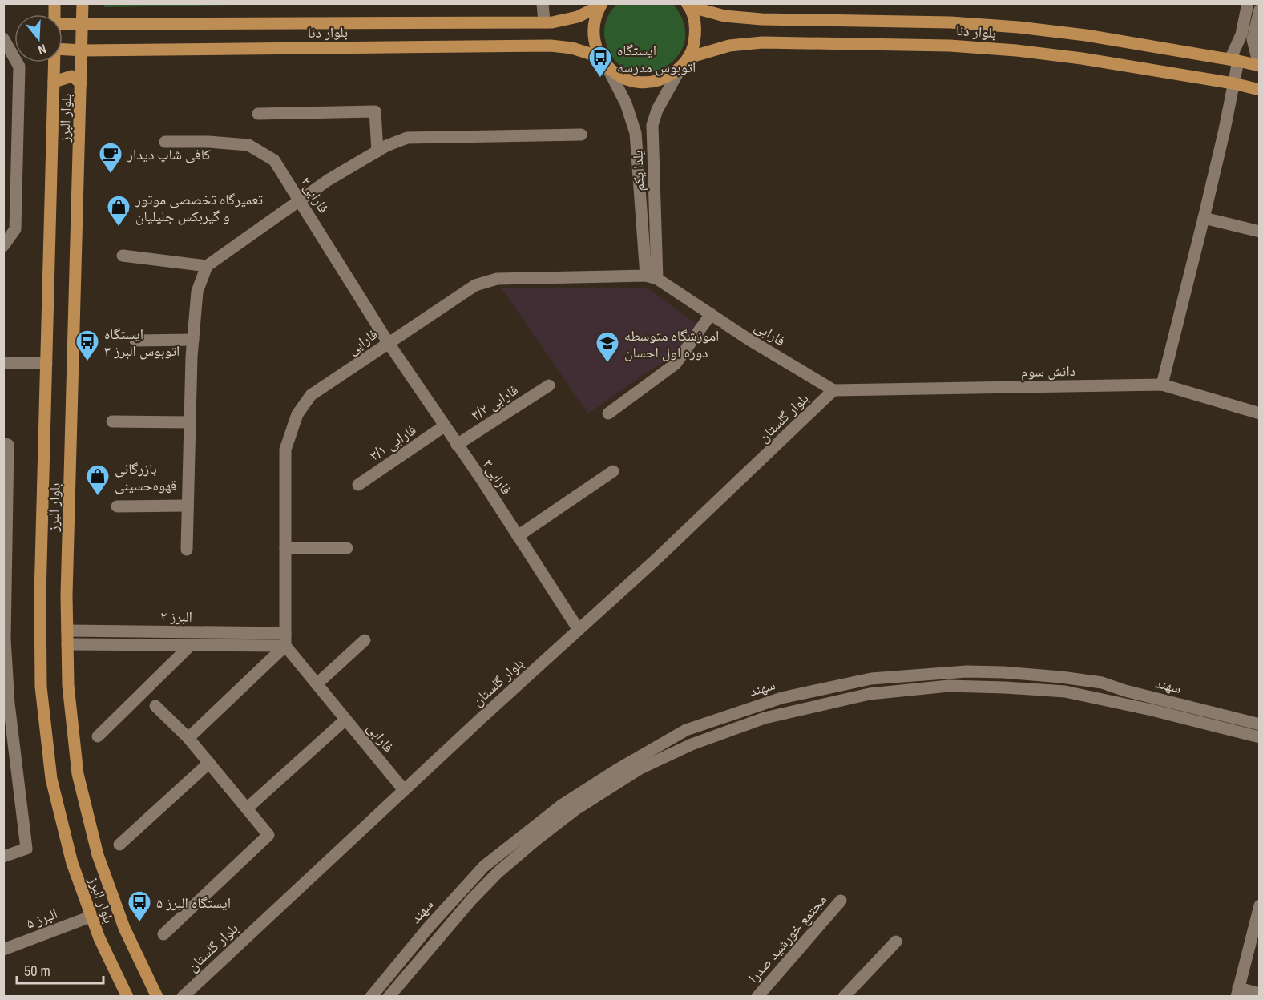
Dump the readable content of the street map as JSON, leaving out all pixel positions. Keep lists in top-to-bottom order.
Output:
{
  "streets": {
    "main road": ["بلوار دنا", "بلوار البرز"],
    "street": [
      "یلدا یکم",
      "فارابی۲",
      "فارابی",
      "دانش سوم",
      "فارابی ۳/۲",
      "بلوار گلستان",
      "فارابی ۳/۱",
      "فارابی۳",
      "البرز ۲",
      "سهند",
      "البرز ۵",
      "مجتمع خورشید صدرا"
    ]
  },
  "crossings": [
    ["بلوار دنا", "بلوار البرز"],
    ["بلوار البرز", "البرز ۲"],
    ["بلوار البرز", "البرز ۵"],
    ["یلدا یکم", "فارابی"],
    ["فارابی۲", "فارابی"],
    ["فارابی۲", "فارابی۳"],
    ["فارابی", "دانش سوم"],
    ["فارابی", "بلوار گلستان"],
    ["فارابی", "فارابی۳"],
    ["فارابی", "البرز ۲"],
    ["دانش سوم", "بلوار گلستان"],
    ["فارابی ۳/۲", "فارابی۳"],
    ["بلوار گلستان", "فارابی۳"],
    ["فارابی ۳/۱", "فارابی۳"]
  ],
  "places": {
    "bus stop": ["ایستگاه اتوبوس مدرسه", "ایستگاه اتوبوس البرز ۳", "ایستگاه البرز ۵"],
    "cafe": ["کافی شاپ دیدار"],
    "shop": ["تعمیرگاه تخصصی موتور و گیربکس جلیلیان", "بازرگانی قهوه‌حسینی"],
    "school or university": ["آموزشگاه متوسطه دوره اول احسان"]
  },
  "scale_bar": "50 m",
  "north": "bottom"
}
